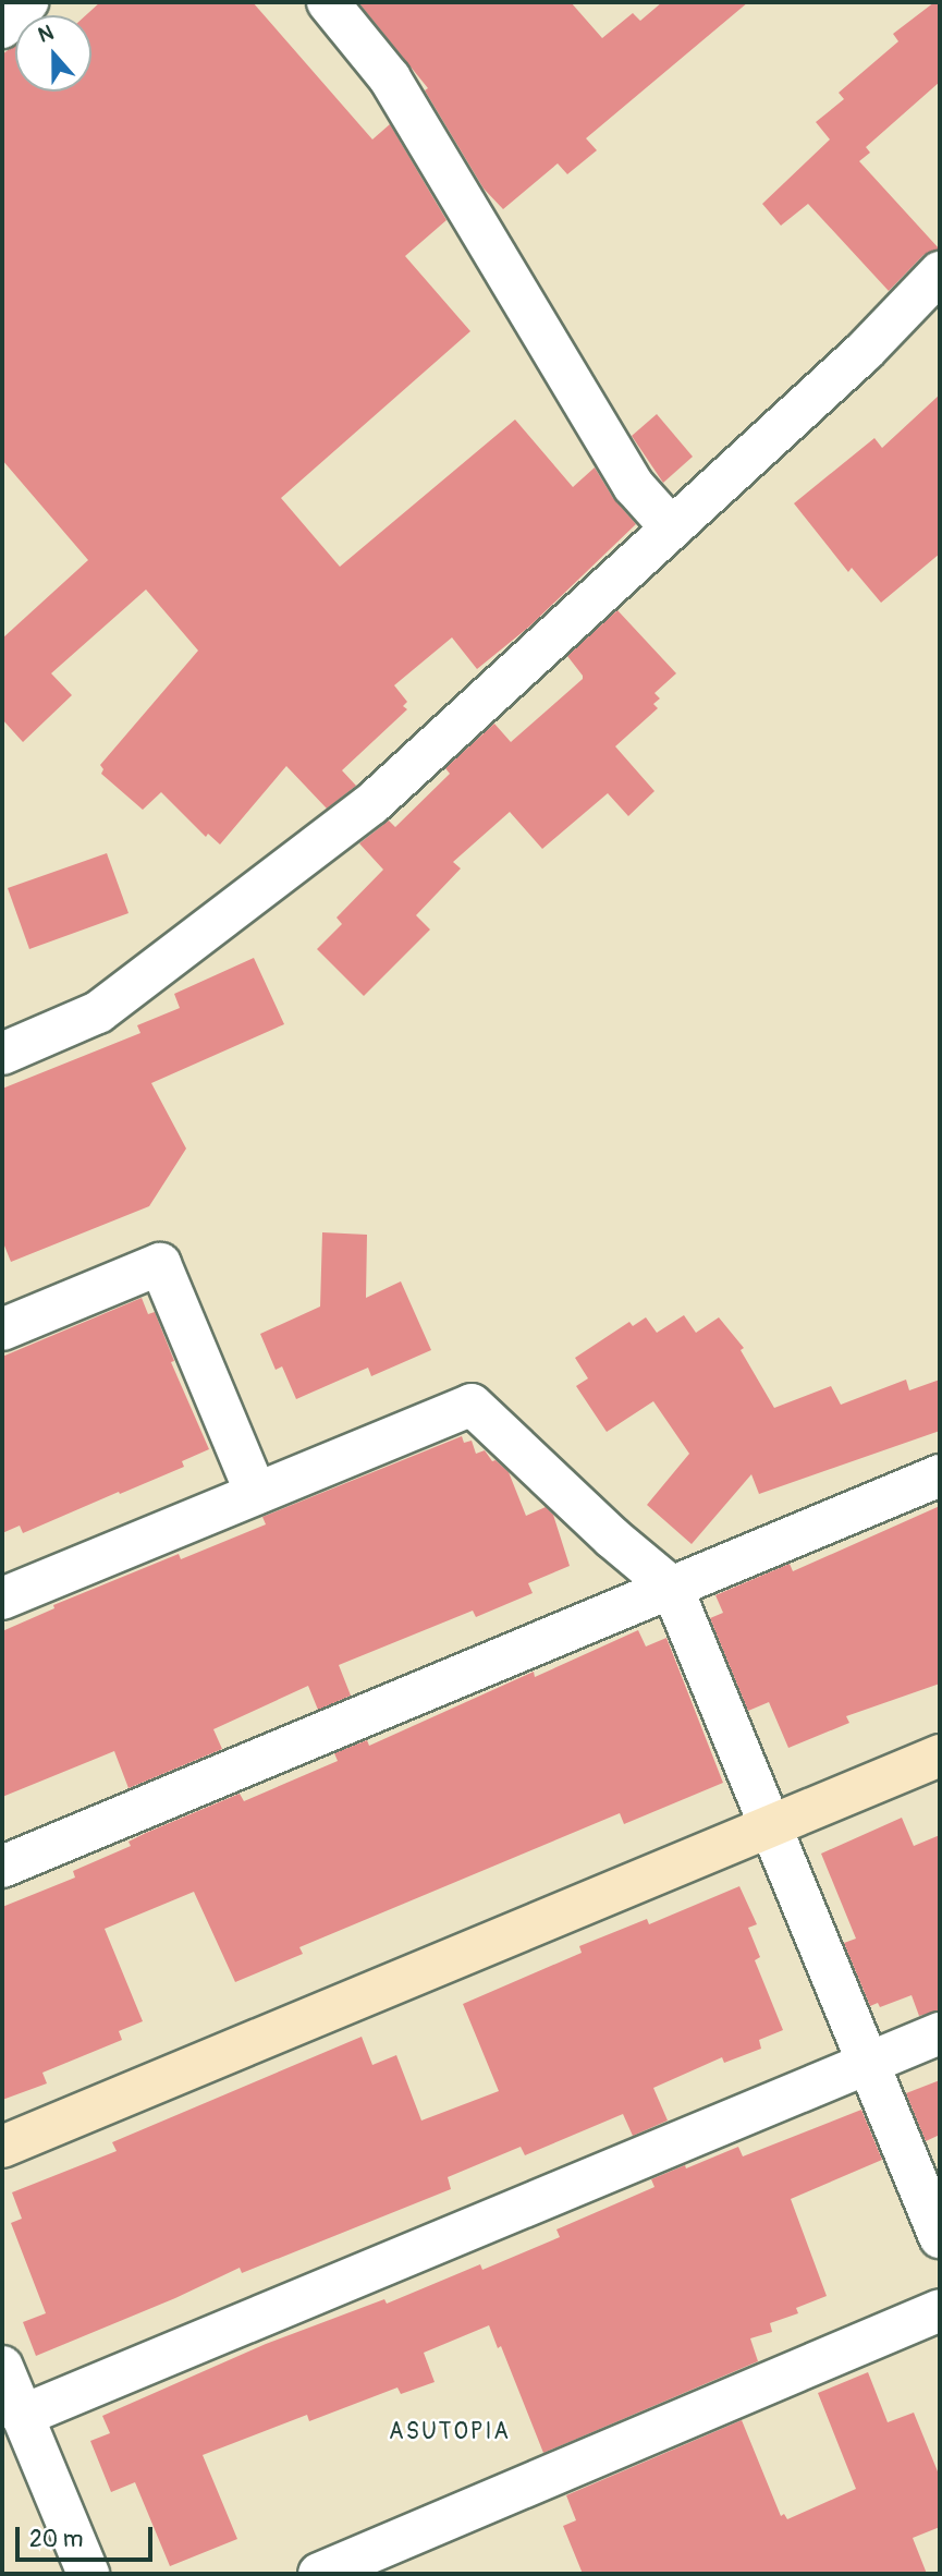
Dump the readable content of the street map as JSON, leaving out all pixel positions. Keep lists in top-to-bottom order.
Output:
{
  "districts": ["ASUTOPIA"],
  "scale_bar": "20 m",
  "north": "top"
}
